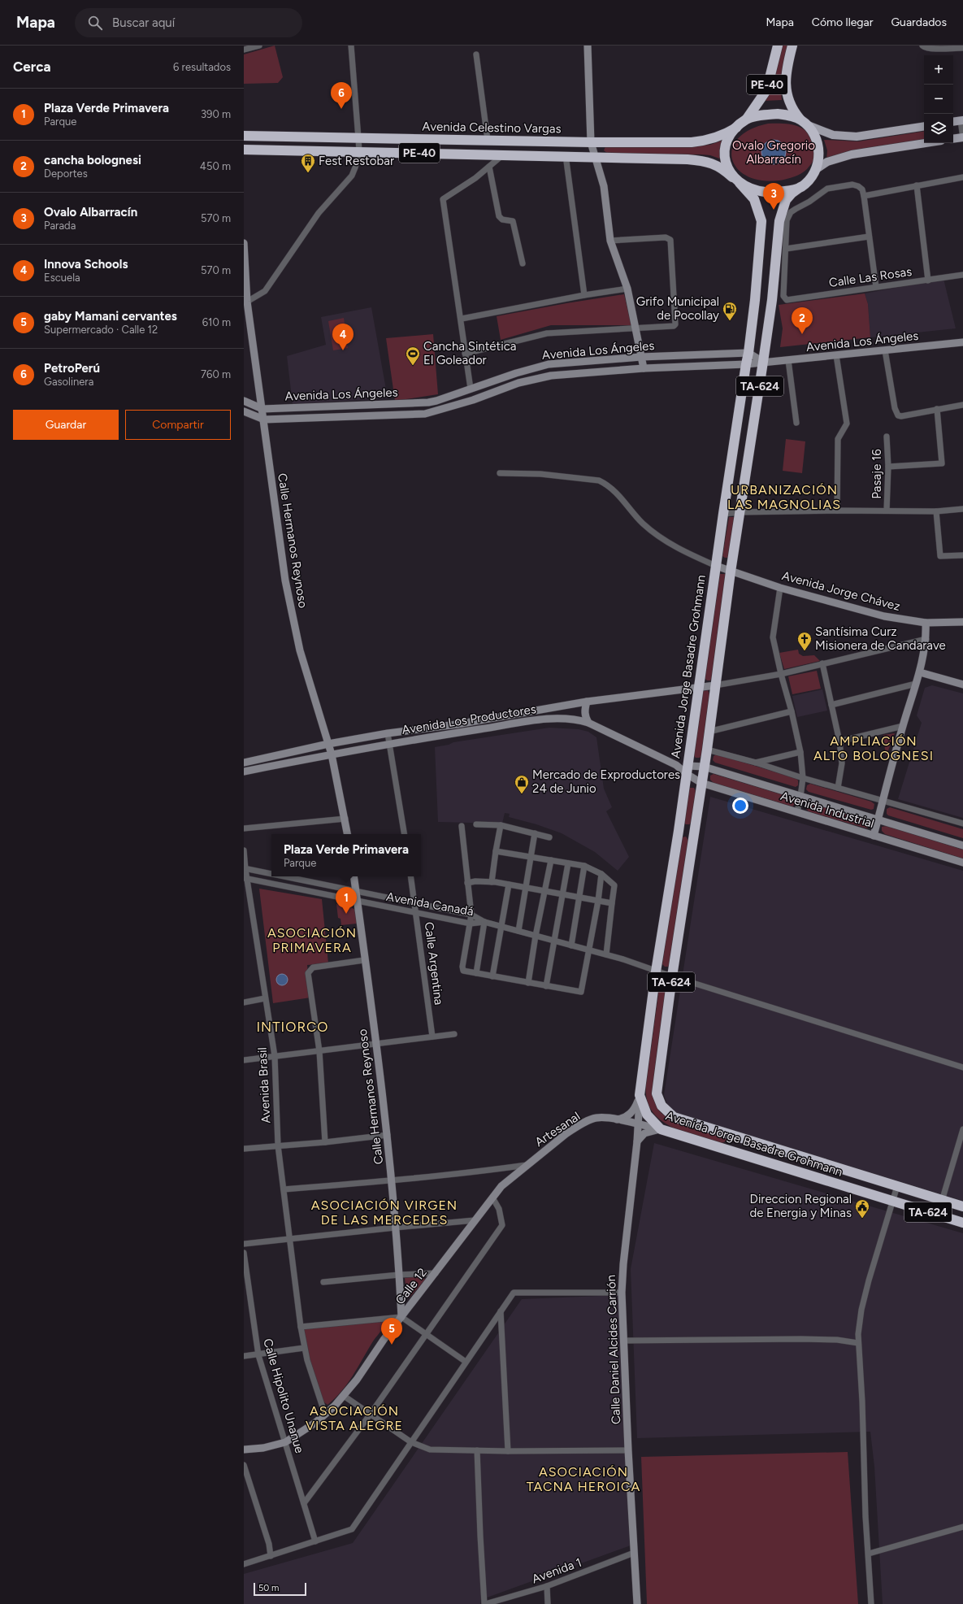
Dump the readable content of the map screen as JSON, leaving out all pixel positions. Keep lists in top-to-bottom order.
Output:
{
  "streets": {
    "highway": [
      "PE-40",
      "Avenida Celestino Vargas",
      "TA-624",
      "Avenida Jorge Basadre Grohmann"
    ],
    "street": [
      "Calle Las Rosas",
      "Avenida Los Ángeles",
      "Pasaje 16",
      "Calle Hermanos Reynoso",
      "Avenida Jorge Chávez",
      "Avenida Los Productores",
      "Avenida Industrial",
      "Avenida Canadá",
      "Calle Argentina",
      "Avenida Brasil",
      "Artesanal",
      "Calle 12",
      "Calle Daniel Alcides Carrión",
      "Calle Hipolito Unanue",
      "Avenida 1"
    ]
  },
  "crossings": [
    ["PE-40", "Avenida Celestino Vargas"],
    ["PE-40", "Avenida Jorge Basadre Grohmann"],
    ["Avenida Celestino Vargas", "Avenida Jorge Basadre Grohmann"],
    ["Avenida Los Ángeles", "Calle Hermanos Reynoso"],
    ["Avenida Los Ángeles", "Avenida Jorge Basadre Grohmann"],
    ["Calle Hermanos Reynoso", "Avenida Los Productores"],
    ["Calle Hermanos Reynoso", "Avenida Canadá"],
    ["Calle Hermanos Reynoso", "Calle 12"],
    ["Avenida Jorge Chávez", "Avenida Jorge Basadre Grohmann"],
    ["Avenida Jorge Basadre Grohmann", "Avenida Los Productores"],
    ["Avenida Jorge Basadre Grohmann", "Avenida Industrial"],
    ["Avenida Jorge Basadre Grohmann", "Artesanal"],
    ["Avenida Jorge Basadre Grohmann", "Calle Daniel Alcides Carrión"],
    ["Avenida Los Productores", "Avenida Industrial"],
    ["Avenida Canadá", "Calle Argentina"],
    ["Avenida Canadá", "Avenida Brasil"],
    ["Avenida Brasil", "Calle 12"],
    ["Artesanal", "Calle 12"],
    ["Artesanal", "Calle Daniel Alcides Carrión"],
    ["Calle 12", "Calle Hipolito Unanue"],
    ["Calle Daniel Alcides Carrión", "Avenida 1"]
  ],
  "districts": [
    "URBANIZACIÓN LAS MAGNOLIAS",
    "AMPLIACIÓN ALTO BOLOGNESI",
    "ASOCIACIÓN PRIMAVERA",
    "INTIORCO",
    "ASOCIACIÓN VIRGEN DE LAS MERCEDES",
    "ASOCIACIÓN VISTA ALEGRE",
    "ASOCIACIÓN TACNA HEROICA"
  ],
  "parks": ["Ovalo Gregorio Albarracín"],
  "places": {
    "building": ["Fest Restobar"],
    "fuel station": ["Grifo Municipal de Pocollay"],
    "sports": ["Cancha Sintética El Goleador"],
    "church": ["Santísima Curz Misionera de Candarave"],
    "shop": ["Mercado de Exproductores 24 de Junio"],
    "public building": ["Direccion Regional de Energia y Minas"]
  },
  "scale_bar": "50 m",
  "page": {
    "header": "Mapa",
    "search": "Buscar aquí",
    "nav": ["Mapa", "Cómo llegar", "Guardados"],
    "heading": ["Cerca", "6 resultados"],
    "map_buttons": ["+", "−"],
    "pins": [
      "6",
      "3",
      "2",
      "4",
      "1",
      "5"
    ],
    "list": [
      {
        "mark": "1",
        "name": "Plaza Verde Primavera",
        "note": "Parque",
        "value": "390 m"
      },
      {
        "mark": "2",
        "name": "cancha bolognesi",
        "note": "Deportes",
        "value": "450 m"
      },
      {
        "mark": "3",
        "name": "Ovalo Albarracín",
        "note": "Parada",
        "value": "570 m"
      },
      {
        "mark": "4",
        "name": "Innova Schools",
        "note": "Escuela",
        "value": "570 m"
      },
      {
        "mark": "5",
        "name": "gaby Mamani cervantes",
        "note": "Supermercado · Calle 12",
        "value": "610 m"
      },
      {
        "mark": "6",
        "name": "PetroPerú",
        "note": "Gasolinera",
        "value": "760 m"
      }
    ],
    "buttons": ["Guardar", "Compartir"],
    "popup": ["Plaza Verde Primavera", "Parque"],
    "scale": "50 m"
  }
}
